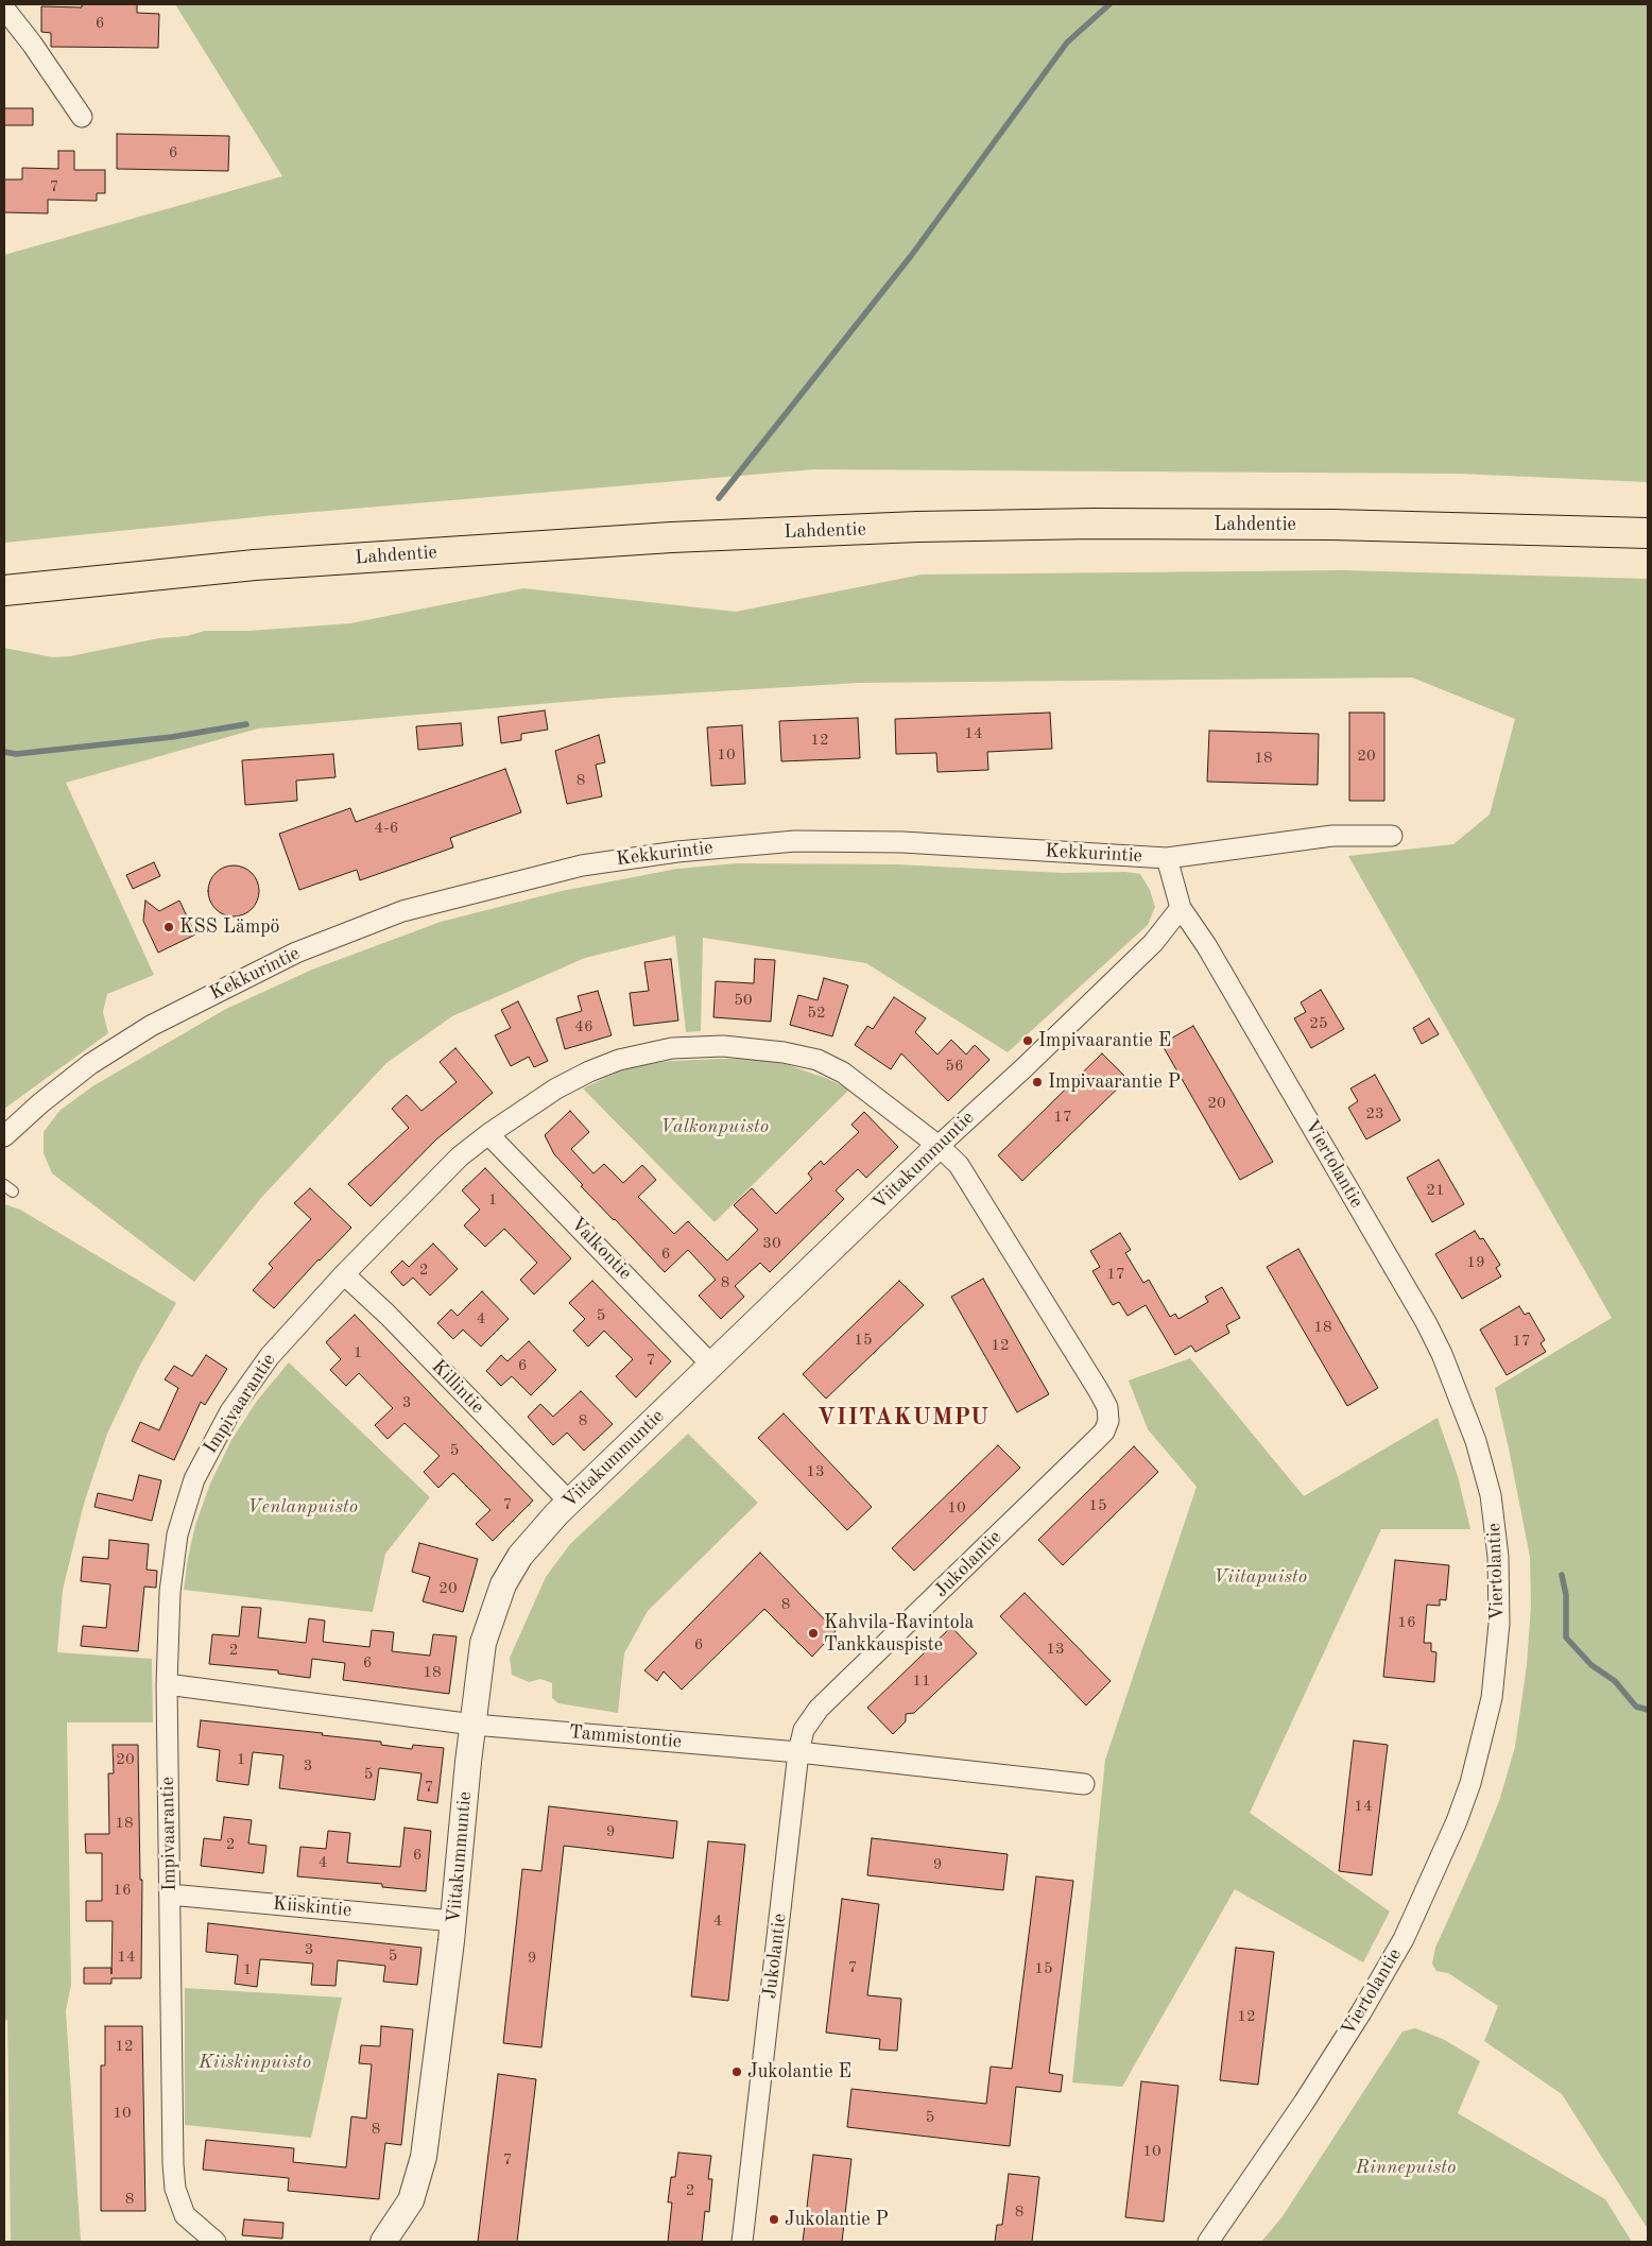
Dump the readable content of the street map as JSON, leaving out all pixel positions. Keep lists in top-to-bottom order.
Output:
{
  "streets": {
    "highway": ["Lahdentie"],
    "street": [
      "Kekkurintie",
      "Viitakummuntie",
      "Viertolantie",
      "Valkontie",
      "Killintie",
      "Impivaarantie",
      "Jukolantie",
      "Tammistontie",
      "Kiiskintie"
    ]
  },
  "crossings": [
    ["Viitakummuntie", "Viertolantie"],
    ["Viitakummuntie", "Valkontie"],
    ["Viitakummuntie", "Killintie"],
    ["Viitakummuntie", "Impivaarantie"],
    ["Viitakummuntie", "Jukolantie"],
    ["Viitakummuntie", "Tammistontie"],
    ["Viitakummuntie", "Kiiskintie"],
    ["Valkontie", "Impivaarantie"],
    ["Killintie", "Impivaarantie"],
    ["Impivaarantie", "Jukolantie"],
    ["Impivaarantie", "Tammistontie"],
    ["Impivaarantie", "Kiiskintie"],
    ["Jukolantie", "Tammistontie"]
  ],
  "districts": ["VIITAKUMPU"],
  "parks": [
    "Valkonpuisto",
    "Venlanpuisto",
    "Viitapuisto",
    "Kiiskinpuisto",
    "Rinnepuisto"
  ],
  "places": [
    "KSS Lämpö",
    "Impivaarantie E",
    "Impivaarantie P",
    "Kahvila-Ravintola Tankkauspiste",
    "Jukolantie E",
    "Jukolantie P"
  ],
  "house_numbers": [
    "6",
    "6",
    "7",
    "14",
    "12",
    "10",
    "20",
    "18",
    "8",
    "4-6",
    "50",
    "52",
    "25",
    "46",
    "56",
    "20",
    "23",
    "17",
    "21",
    "1",
    "30",
    "6",
    "19",
    "2",
    "17",
    "8",
    "5",
    "4",
    "18",
    "15",
    "17",
    "12",
    "1",
    "7",
    "6",
    "3",
    "8",
    "5",
    "13",
    "7",
    "15",
    "10",
    "20",
    "8",
    "16",
    "6",
    "13",
    "2",
    "6",
    "18",
    "11",
    "20",
    "1",
    "3",
    "5",
    "7",
    "14",
    "18",
    "9",
    "2",
    "6",
    "4",
    "9",
    "16",
    "4",
    "3",
    "5",
    "14",
    "9",
    "7",
    "15",
    "1",
    "12",
    "12",
    "10",
    "5",
    "8",
    "10",
    "7",
    "2",
    "8",
    "8"
  ]
}
